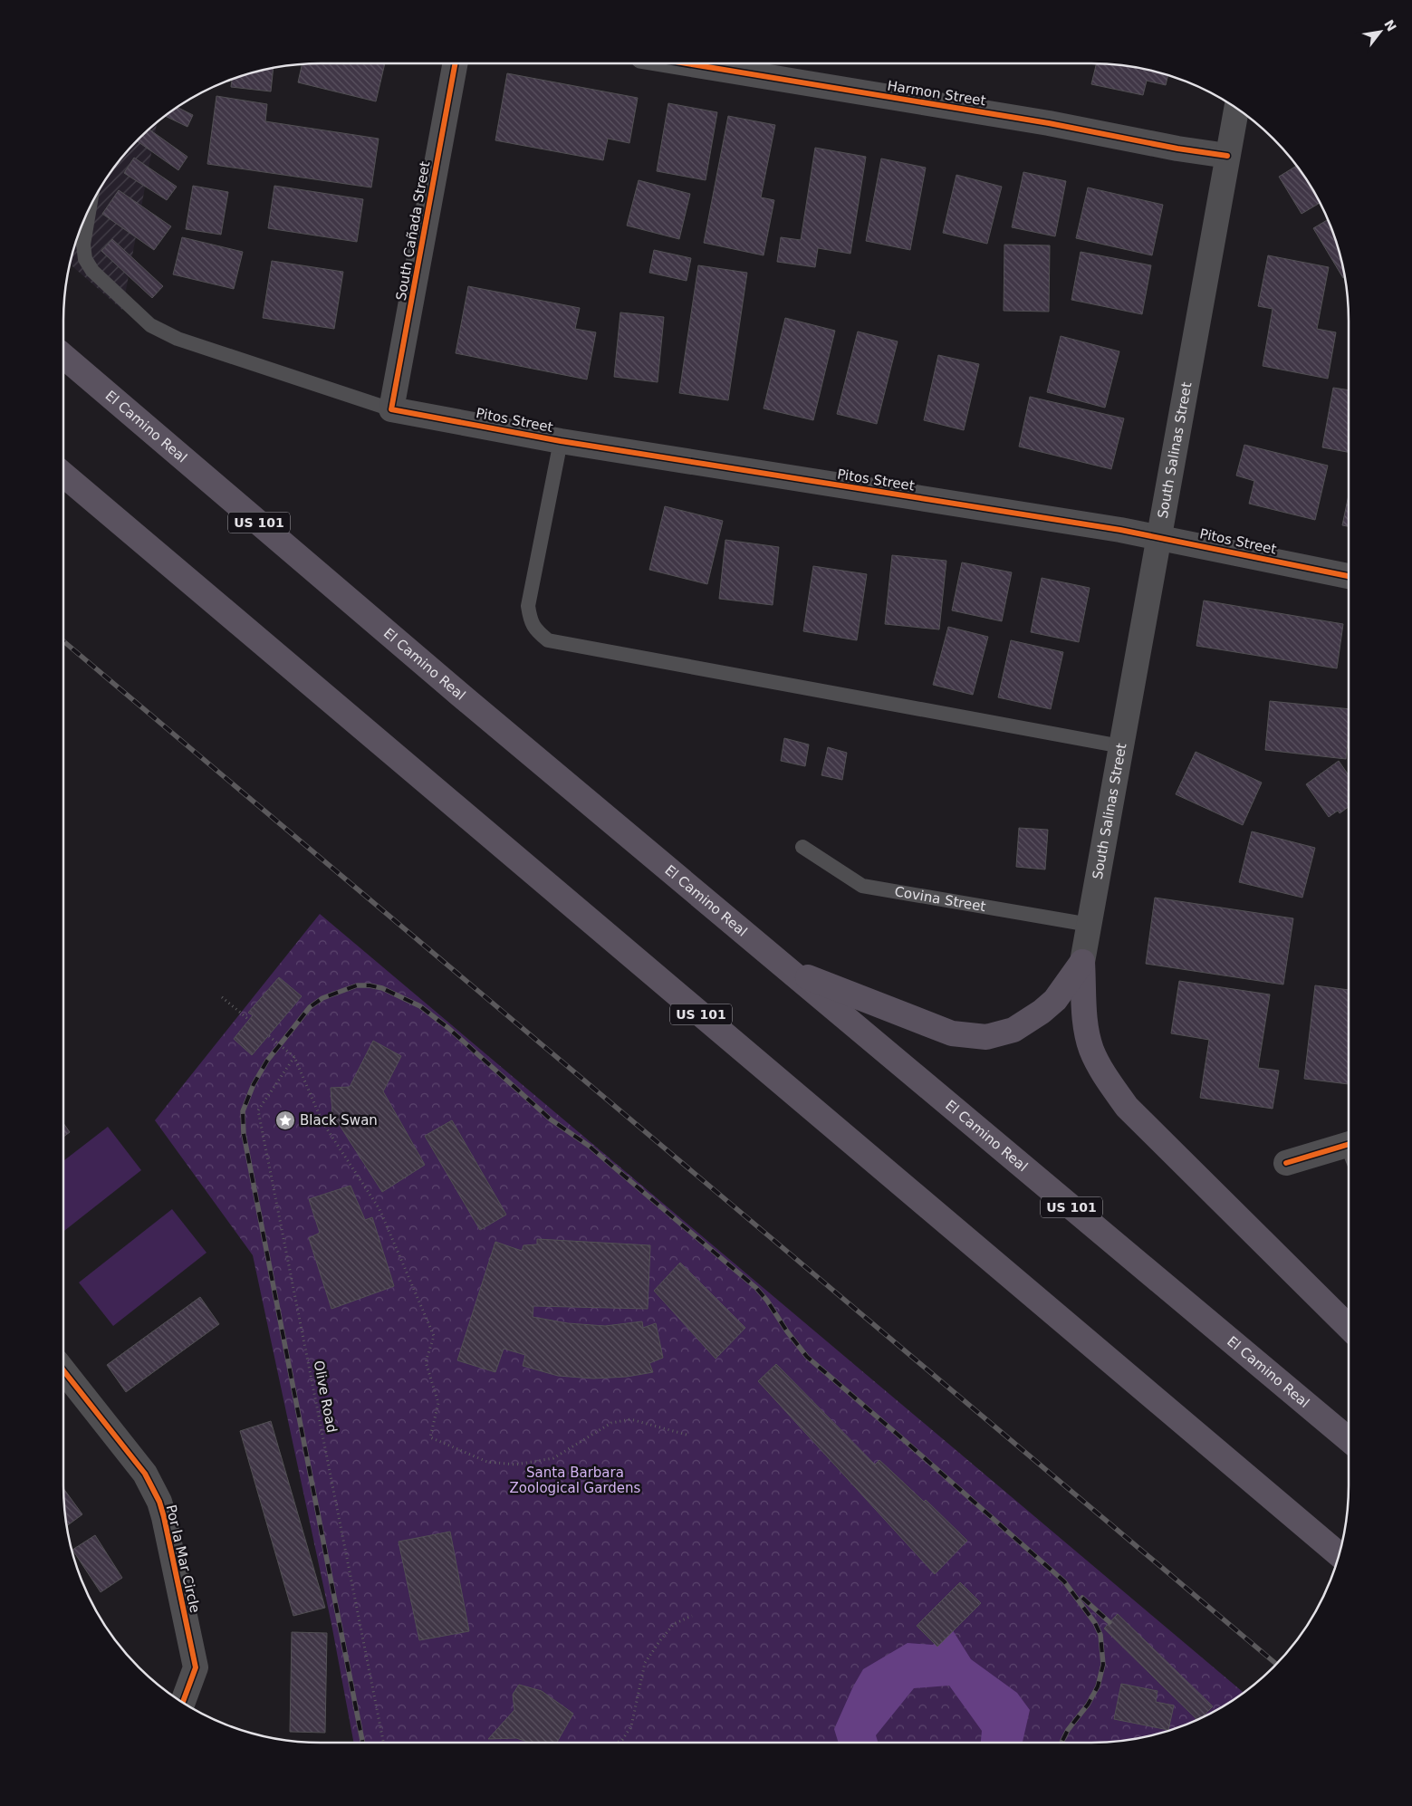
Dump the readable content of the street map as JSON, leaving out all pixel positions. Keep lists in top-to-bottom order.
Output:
{
  "streets": {
    "highway": ["El Camino Real", "US 101"],
    "street": [
      "Harmon Street",
      "South Cañada Street",
      "Pitos Street",
      "South Salinas Street",
      "Por la Mar Circle"
    ],
    "lane": ["Covina Street"],
    "path": ["Olive Road"]
  },
  "crossings": [
    ["Harmon Street", "South Salinas Street"],
    ["South Cañada Street", "Pitos Street"],
    ["Pitos Street", "South Salinas Street"],
    ["South Salinas Street", "Covina Street"]
  ],
  "parks": ["Santa Barbara Zoological Gardens"],
  "places": {
    "place": ["Black Swan"]
  },
  "north": "top right"
}
